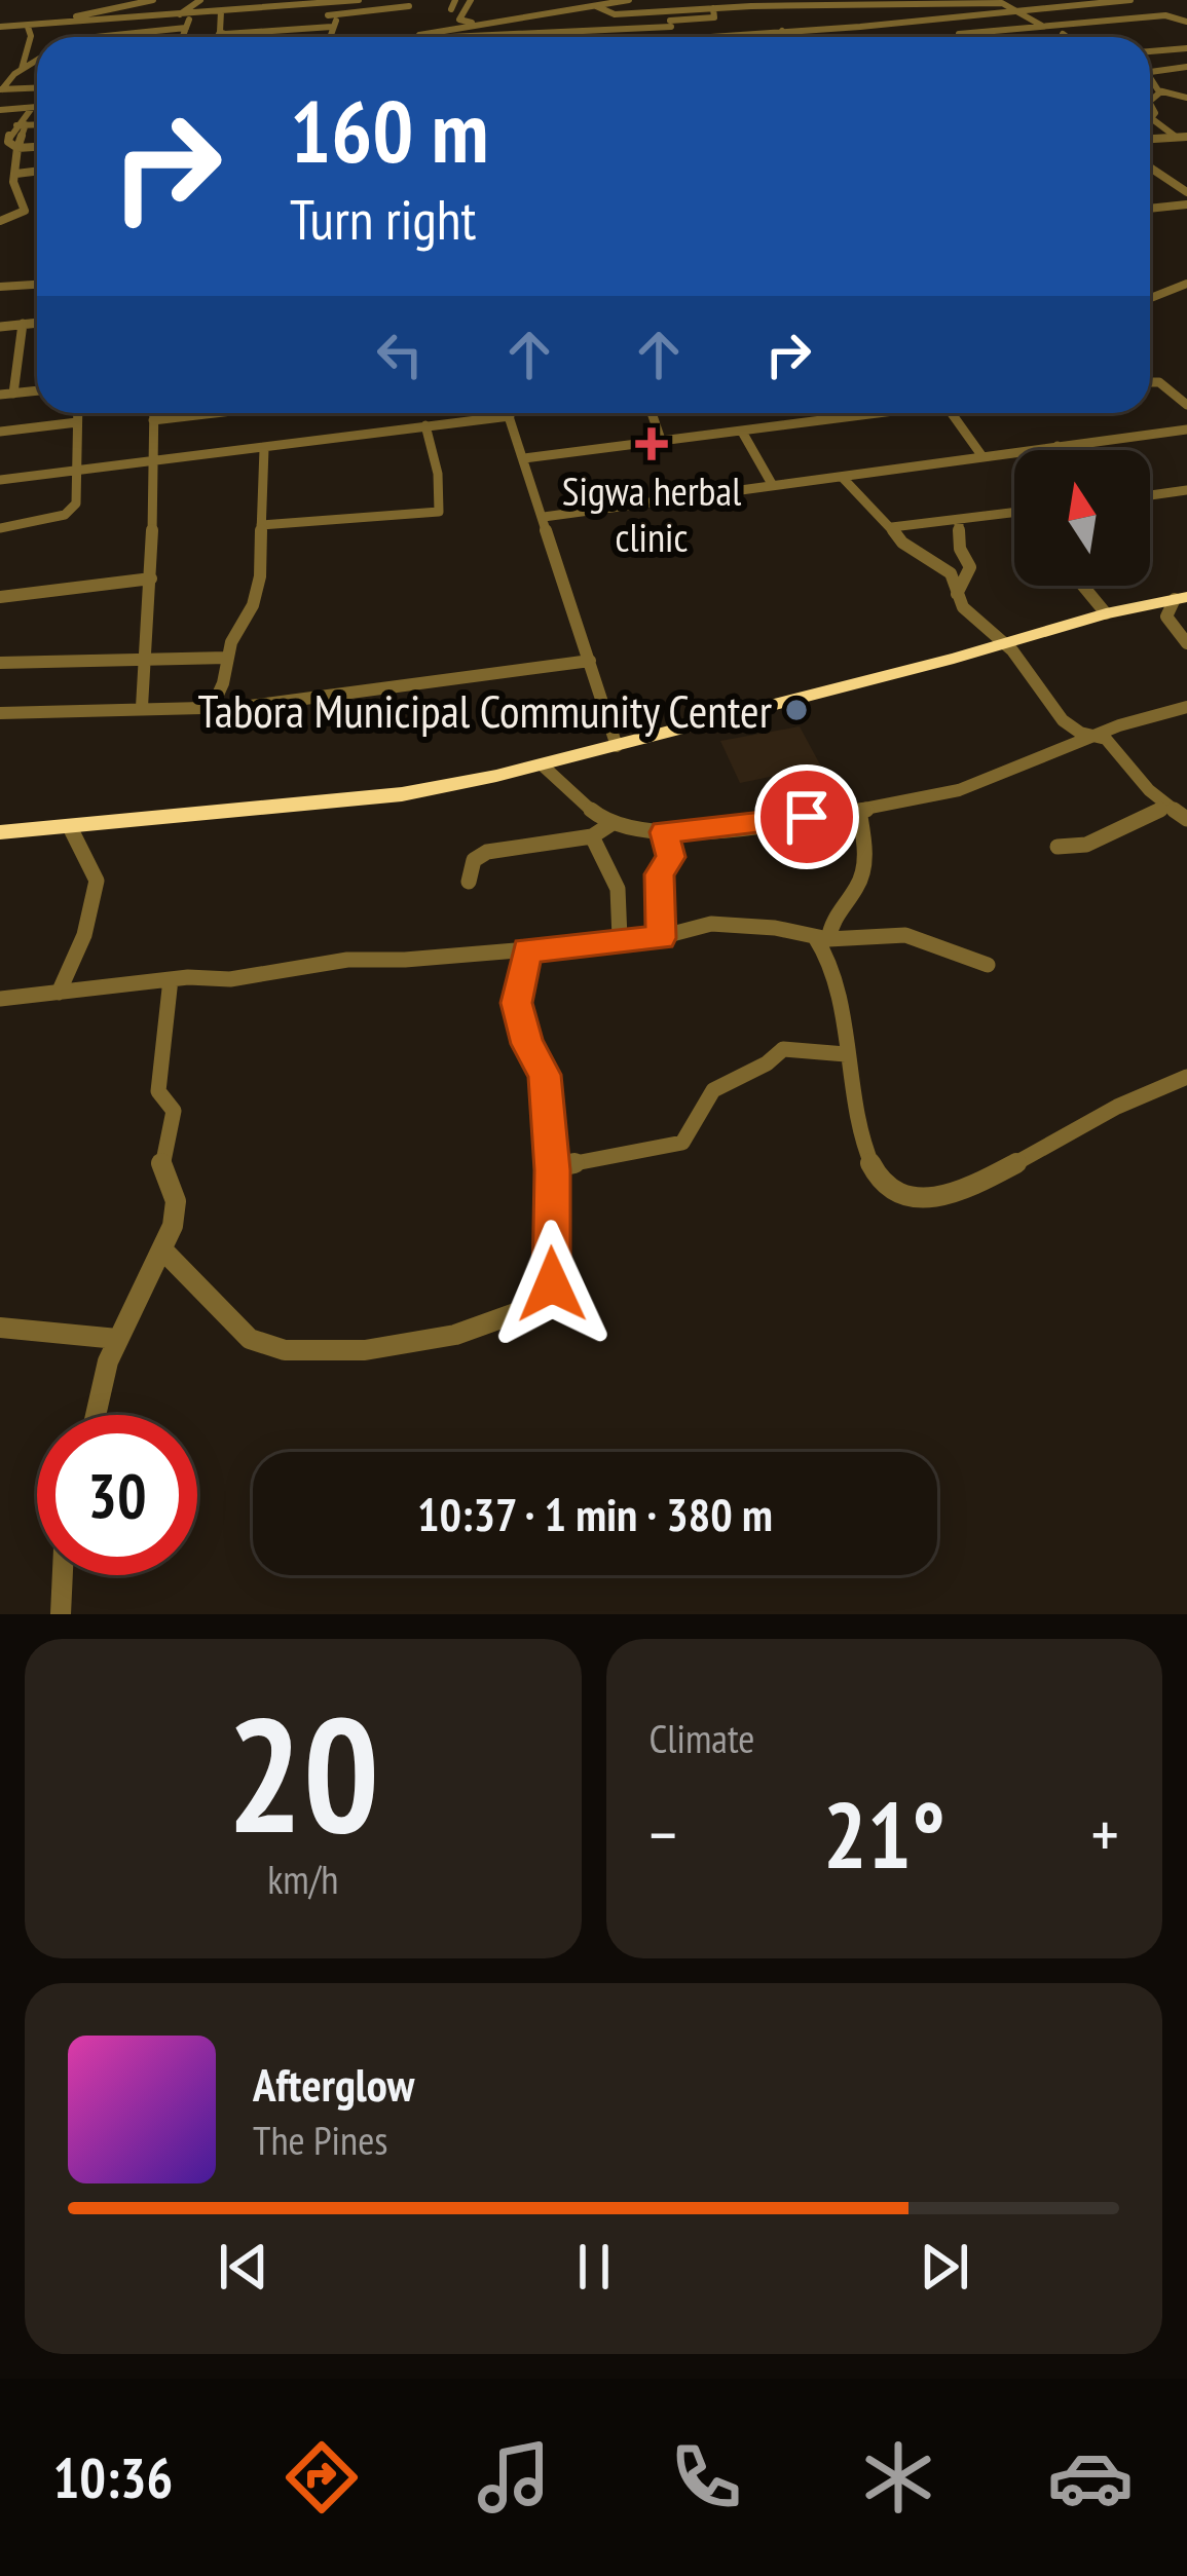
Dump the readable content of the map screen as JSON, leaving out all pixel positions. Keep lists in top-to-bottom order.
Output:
{
  "places": {
    "health": ["Sigwa herbal clinic"],
    "other": ["Tabora Municipal Community Center"]
  },
  "north": "top",
  "page": {
    "turn": ["160 m", "Turn right"],
    "limit": "30",
    "trip": "10:37 · 1 min · 380 m",
    "tile": [
      ["20", "km/h"],
      "Climate"
    ],
    "heat": ["−", "21°", "+"],
    "song": ["Afterglow", "The Pines"],
    "tabs": "10:36"
  }
}
